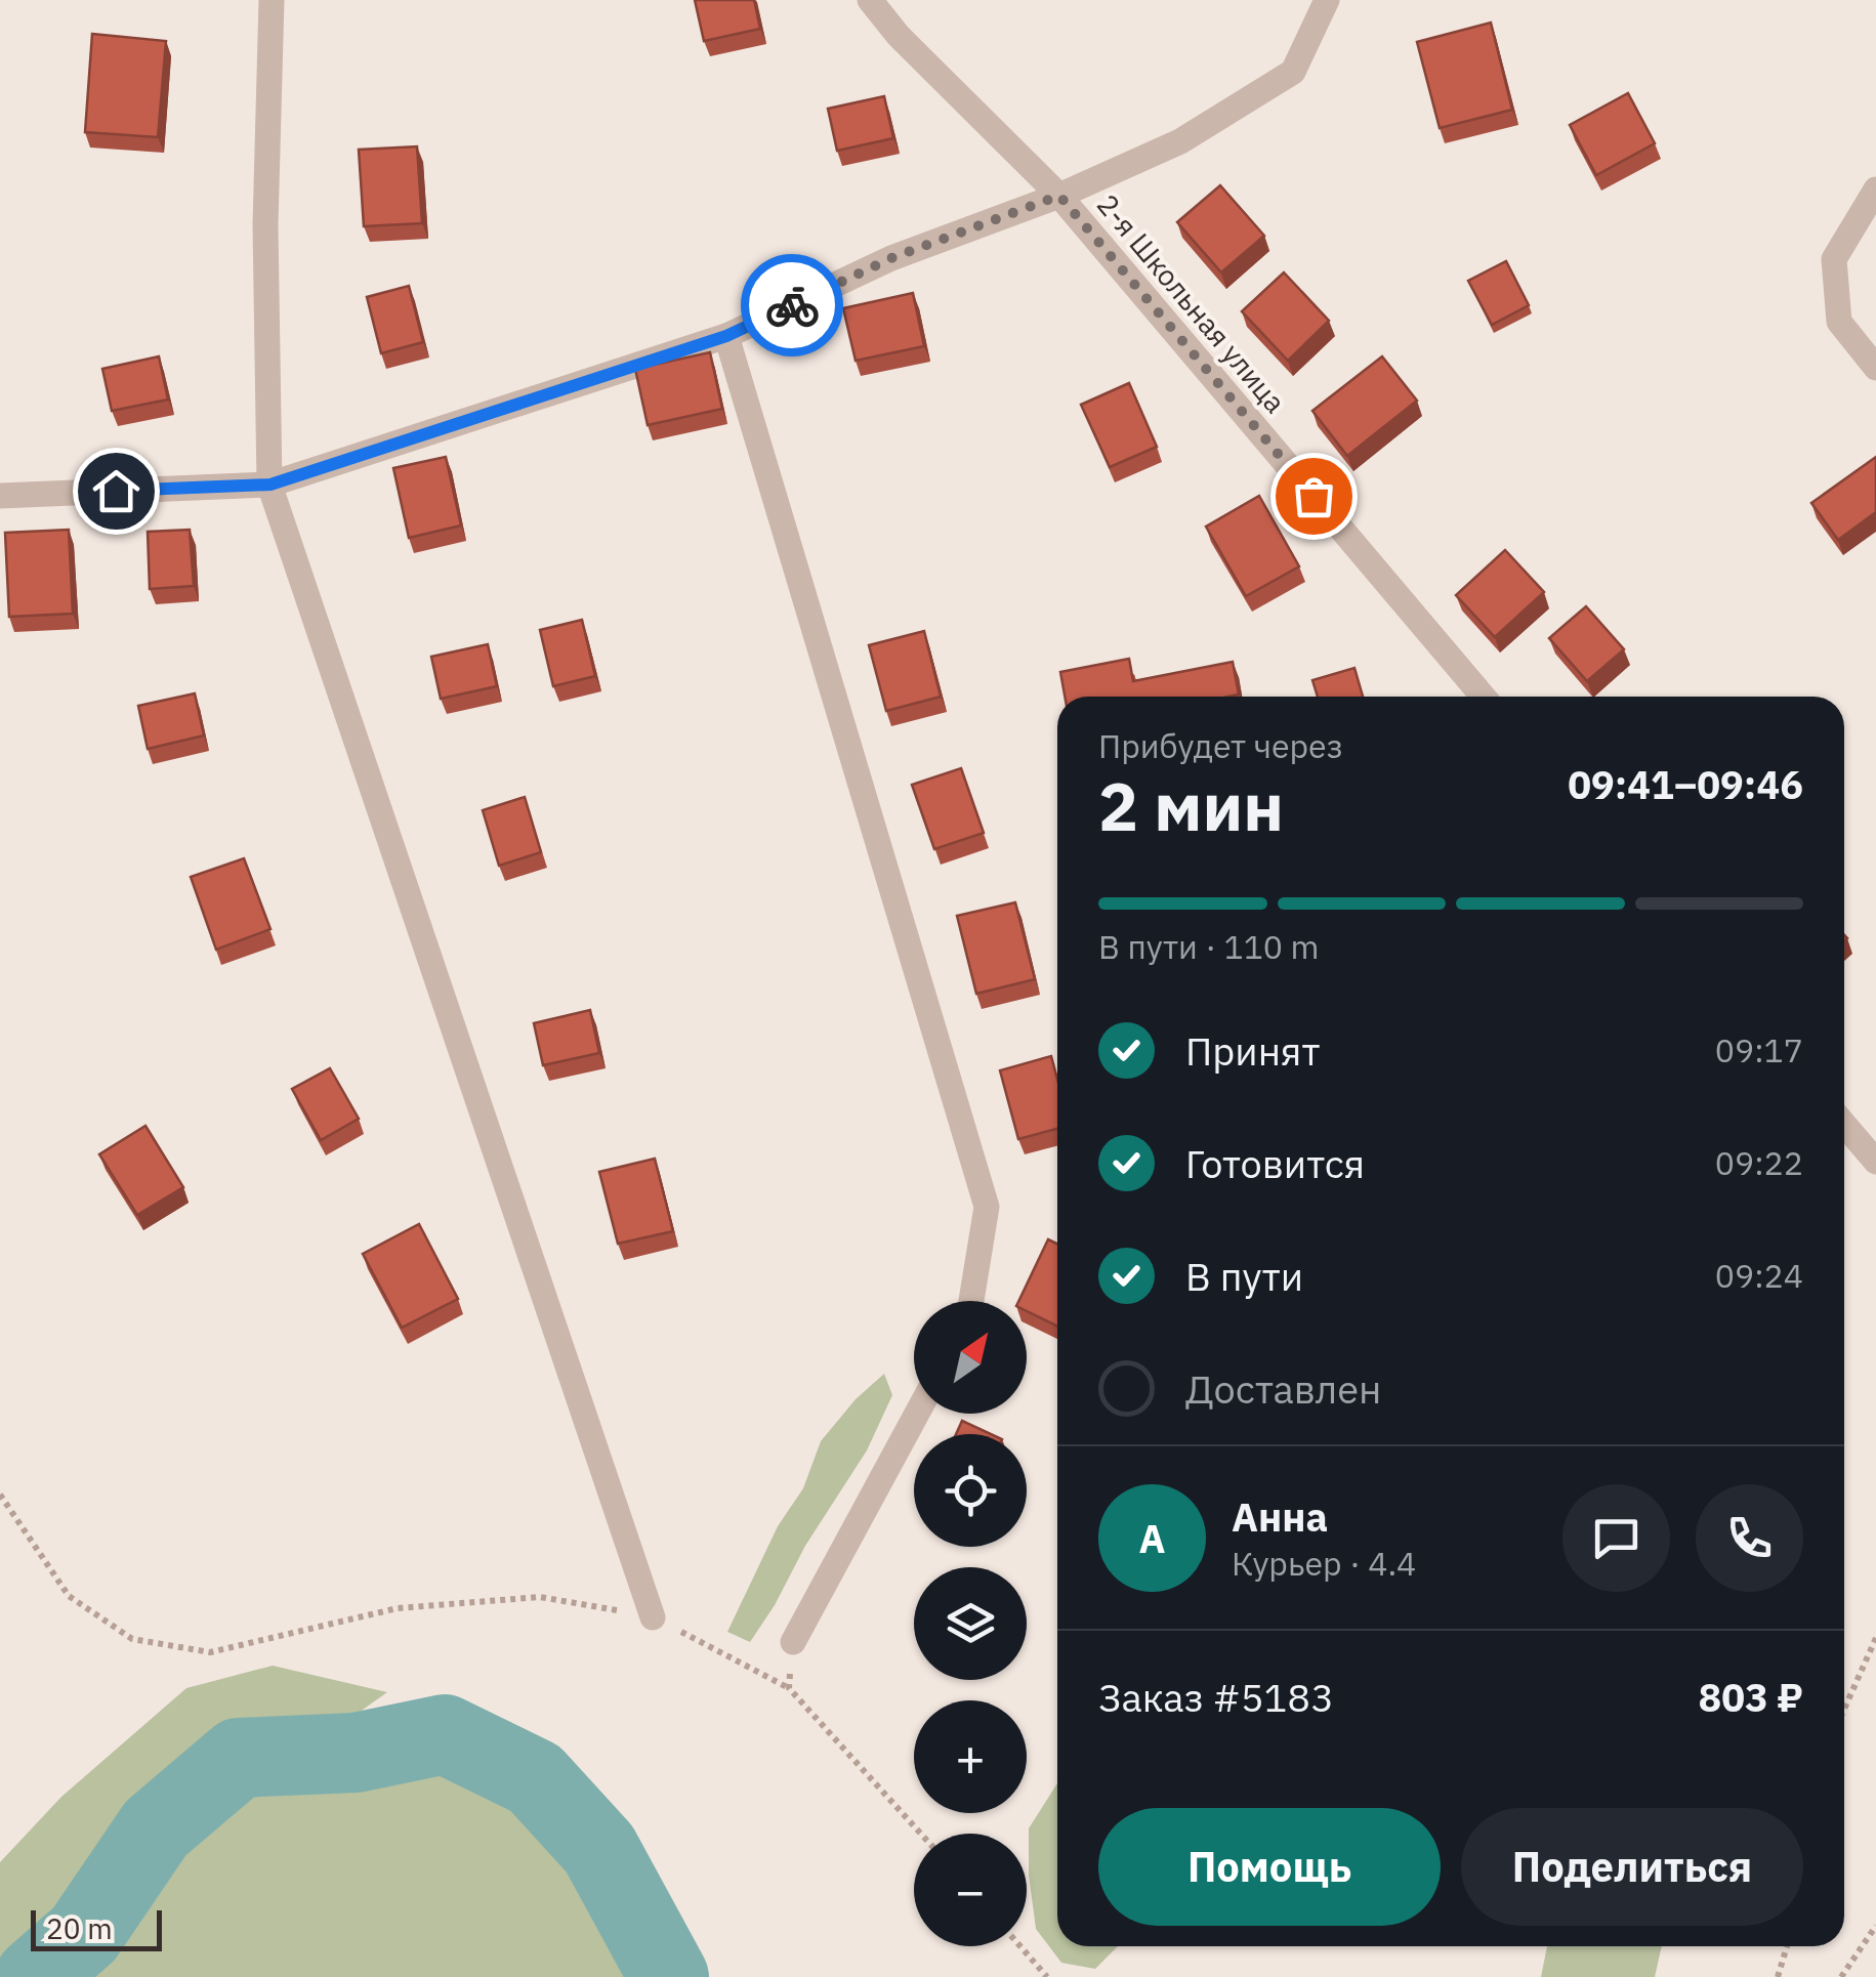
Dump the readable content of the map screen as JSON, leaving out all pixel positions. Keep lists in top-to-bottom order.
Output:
{
  "streets": {
    "street": ["2-я Школьная улица"]
  },
  "scale_bar": "20 m",
  "north": "top right",
  "page": {
    "heading": ["2 мин", "Прибудет через", "09:41–09:46"],
    "panel": [
      "Анна",
      "Курьер · 4.4",
      "Заказ #5183",
      "803 ₽"
    ],
    "bar": "В пути · 110 m",
    "list": [
      ["Принят", "09:17"],
      ["Готовится", "09:22"],
      ["В пути", "09:24"],
      "Доставлен"
    ],
    "map_buttons": ["+", "−"],
    "round": "А",
    "buttons": ["Помощь", "Поделиться"],
    "scale": "20 m"
  }
}
